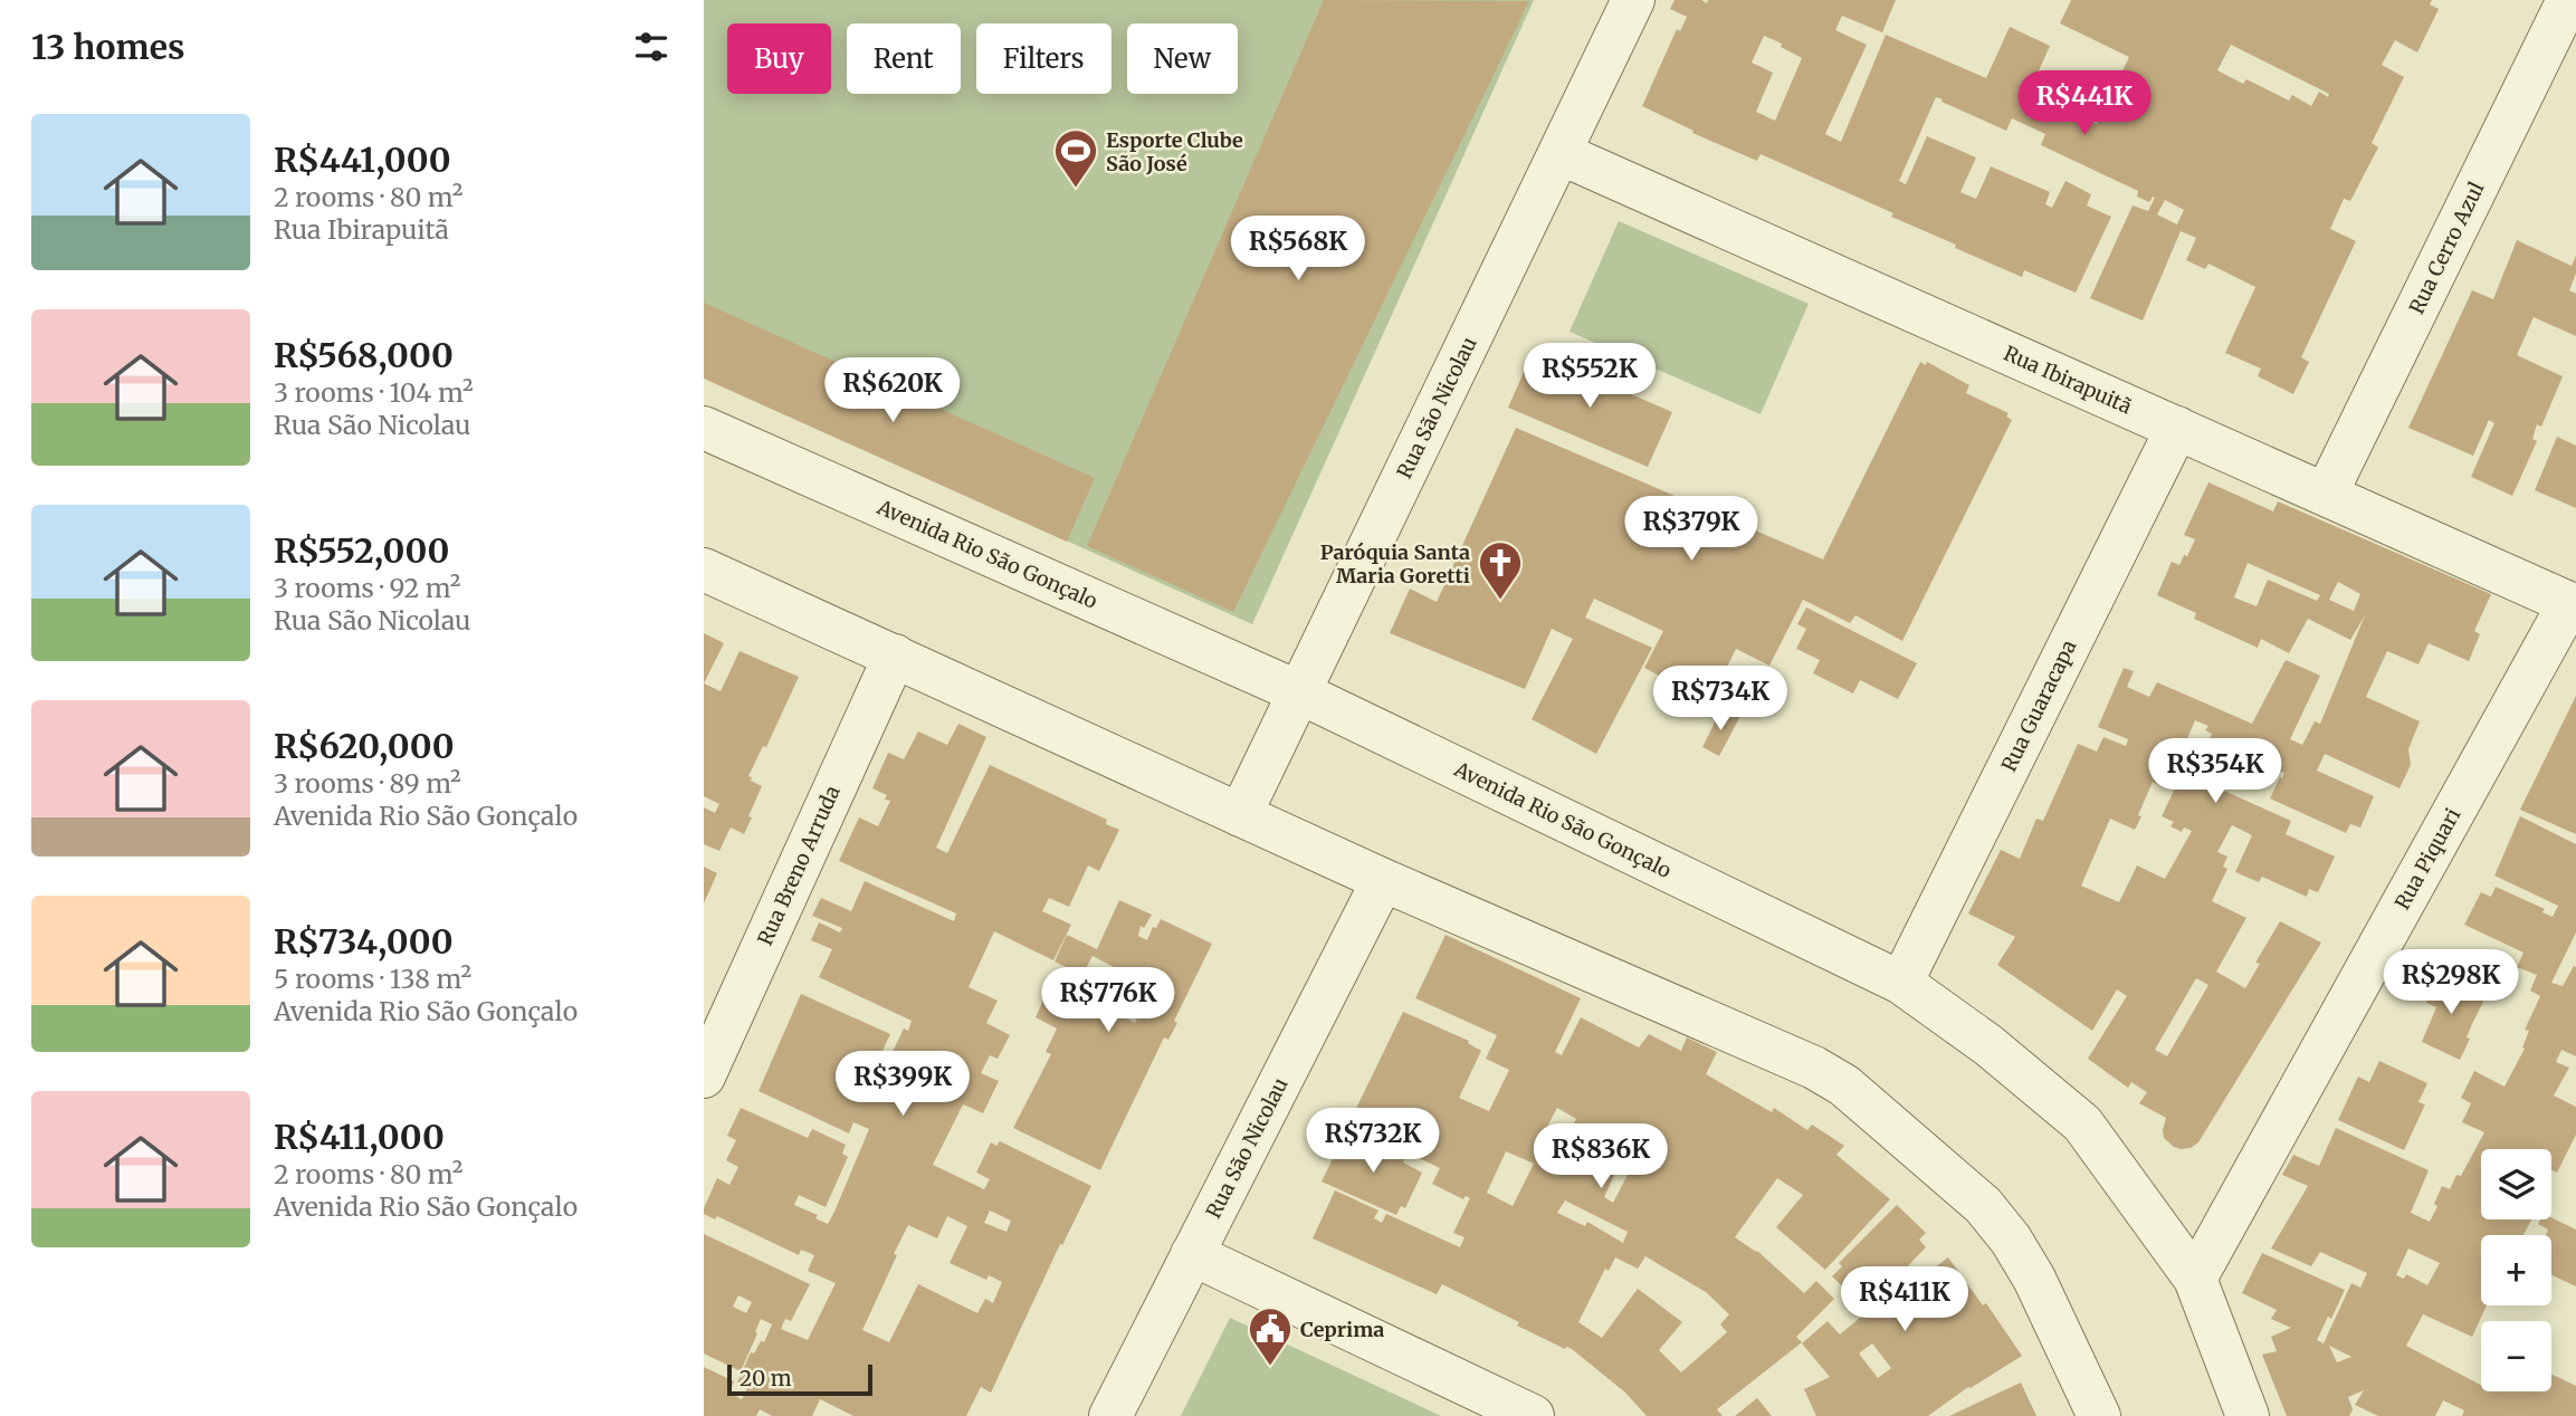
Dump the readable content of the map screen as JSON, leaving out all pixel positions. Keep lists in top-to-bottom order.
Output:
{
  "streets": {
    "street": [
      "Rua Cerro Azul",
      "Rua Ibirapuitã",
      "Rua São Nicolau",
      "Avenida Rio São Gonçalo",
      "Rua Guaracapa",
      "Rua Piquari",
      "Rua Breno Arruda"
    ]
  },
  "crossings": [
    ["Rua Cerro Azul", "Rua Ibirapuitã"],
    ["Rua Ibirapuitã", "Rua São Nicolau"],
    ["Rua Ibirapuitã", "Rua Guaracapa"],
    ["Rua Ibirapuitã", "Rua Piquari"],
    ["Rua São Nicolau", "Avenida Rio São Gonçalo"],
    ["Avenida Rio São Gonçalo", "Rua Guaracapa"],
    ["Avenida Rio São Gonçalo", "Rua Piquari"]
  ],
  "places": {
    "sports": ["Esporte Clube São José"],
    "church": ["Paróquia Santa Maria Goretti"],
    "public building": ["Ceprima"]
  },
  "scale_bar": "20 m",
  "page": {
    "heading": "13 homes",
    "chip": [
      "Buy",
      "Rent",
      "Filters",
      "New"
    ],
    "price": [
      "R$441K",
      "R$568K",
      "R$552K",
      "R$620K",
      "R$379K",
      "R$734K",
      "R$354K",
      "R$298K",
      "R$776K",
      "R$399K",
      "R$732K",
      "R$836K",
      "R$411K"
    ],
    "list": [
      {
        "name": "R$441,000",
        "note": "2 rooms · 80 m² · Rua Ibirapuitã"
      },
      {
        "name": "R$568,000",
        "note": "3 rooms · 104 m² · Rua São Nicolau"
      },
      {
        "name": "R$552,000",
        "note": "3 rooms · 92 m² · Rua São Nicolau"
      },
      {
        "name": "R$620,000",
        "note": "3 rooms · 89 m² · Avenida Rio São Gonçalo"
      },
      {
        "name": "R$734,000",
        "note": "5 rooms · 138 m² · Avenida Rio São Gonçalo"
      },
      {
        "name": "R$411,000",
        "note": "2 rooms · 80 m² · Avenida Rio São Gonçalo"
      }
    ],
    "map_buttons": ["+", "−"],
    "scale": "20 m"
  }
}
